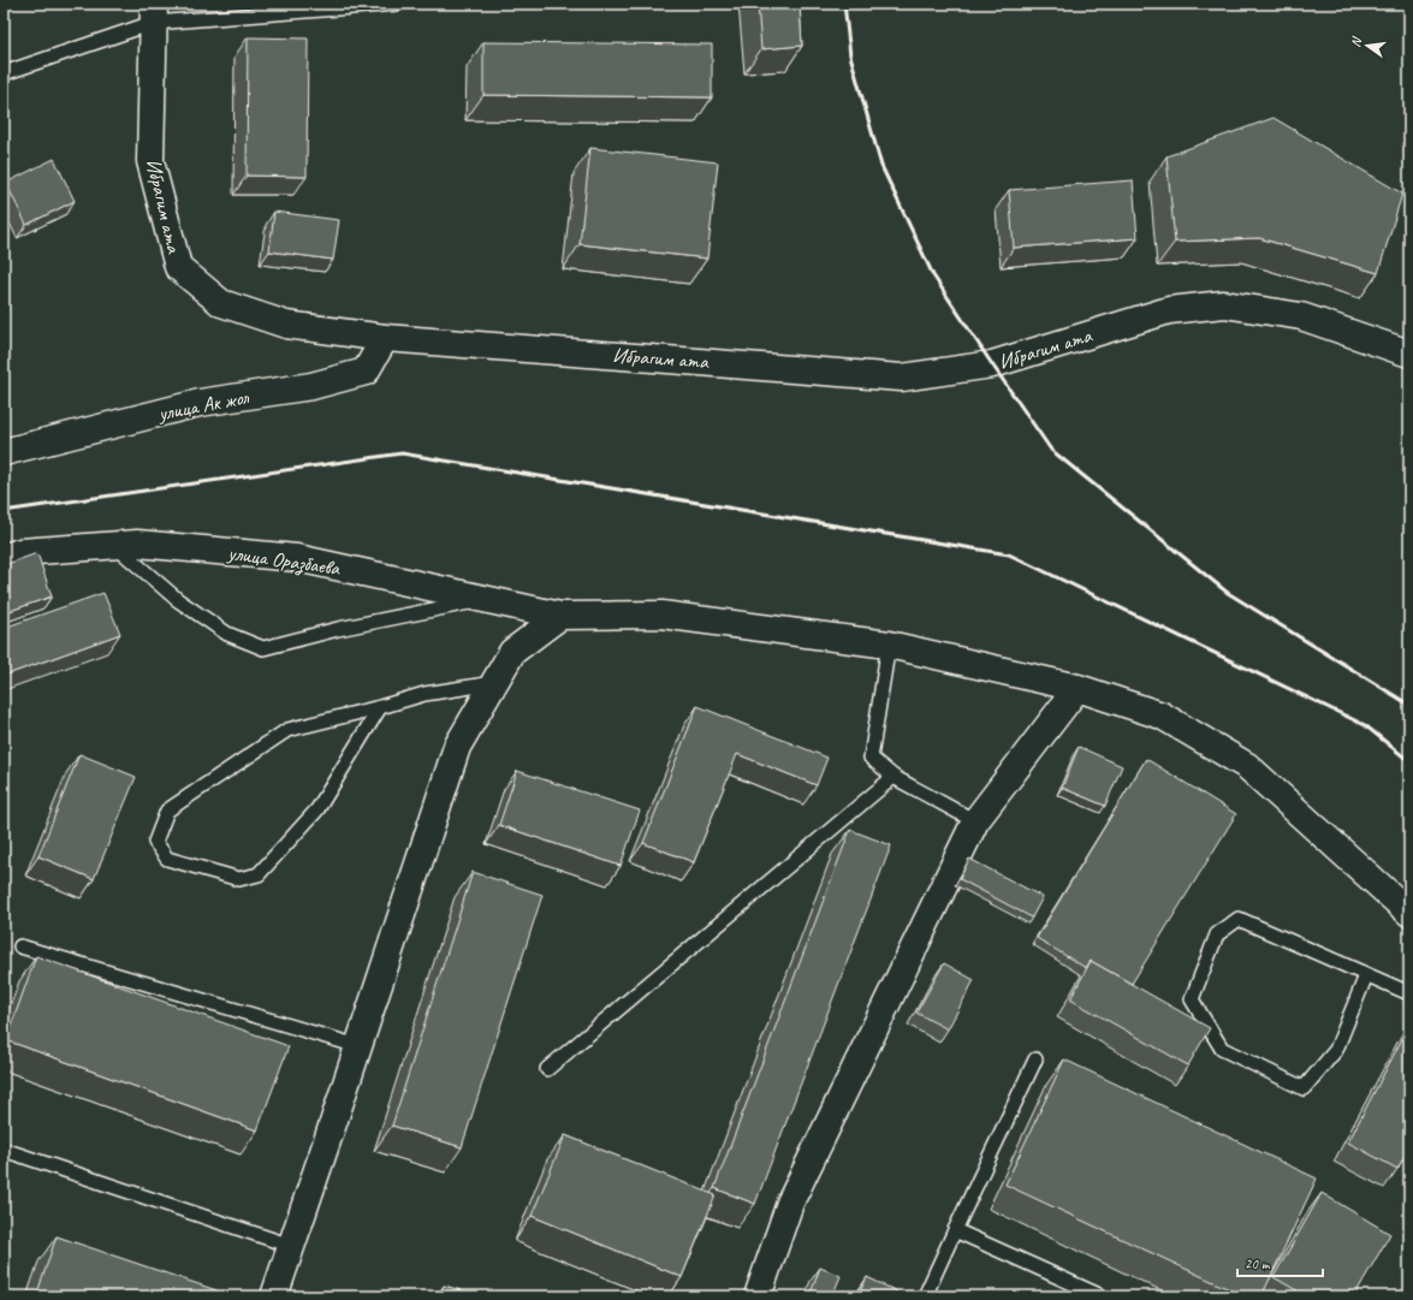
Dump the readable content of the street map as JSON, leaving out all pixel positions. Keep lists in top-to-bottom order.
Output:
{
  "streets": {
    "street": ["Ибрагим ата", "улица Ак жол", "улица Оразбаева"]
  },
  "crossings": [
    ["Ибрагим ата", "улица Ак жол"]
  ],
  "scale_bar": "20 m",
  "north": "left"
}
